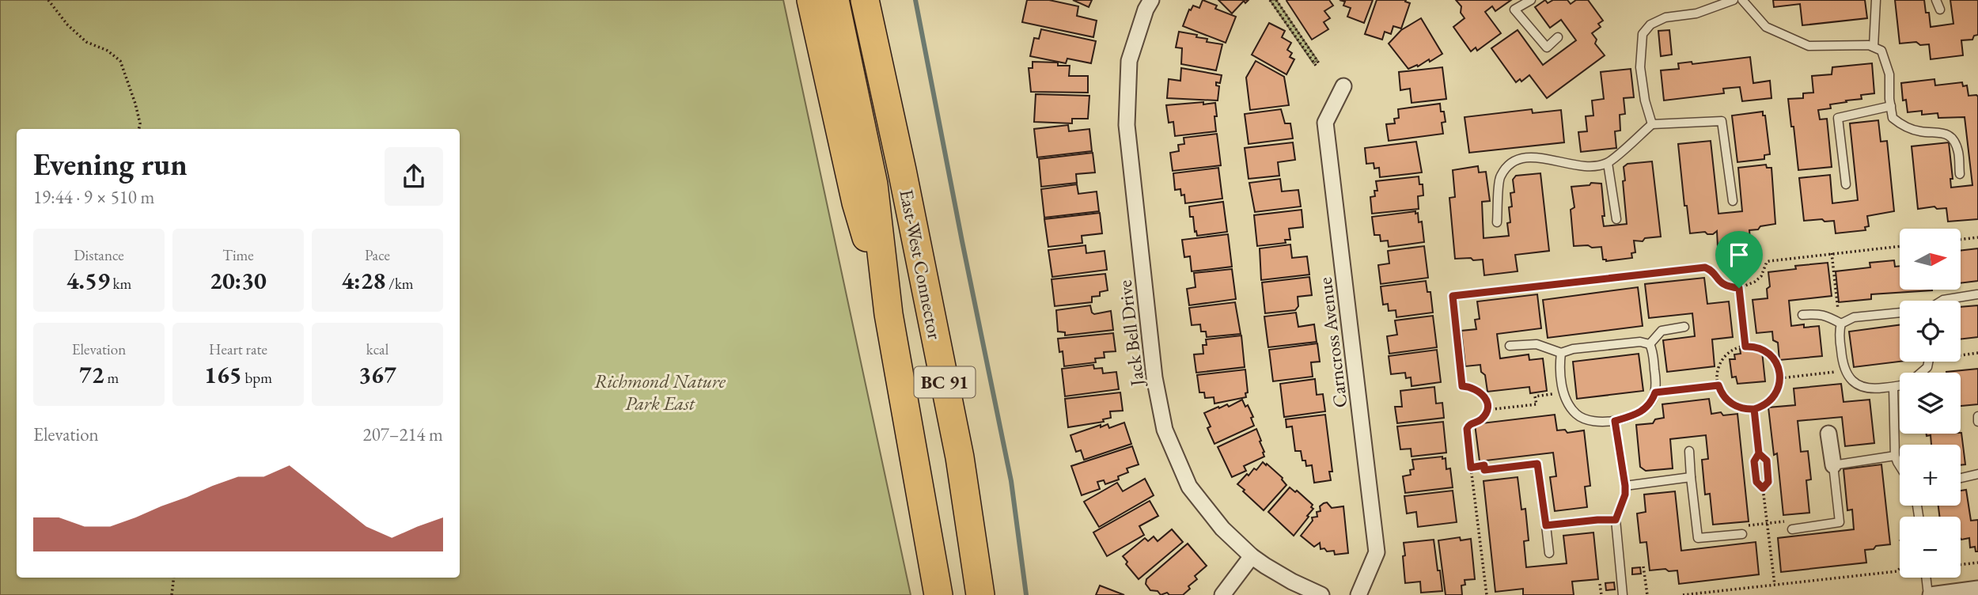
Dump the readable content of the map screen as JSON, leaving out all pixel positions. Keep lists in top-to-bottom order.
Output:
{
  "streets": {
    "highway": ["East-West Connector", "BC 91"],
    "street": ["Jack Bell Drive", "Carncross Avenue"]
  },
  "parks": ["Richmond Nature Park East"],
  "north": "right",
  "page": {
    "heading": ["Evening run", "19:44 · 9 × 510 m"],
    "stats": [
      ["Distance", "4.59 km"],
      ["Time", "20:30"],
      ["Pace", "4:28 /km"],
      ["Elevation", "72 m"],
      ["Heart rate", "165 bpm"],
      ["kcal", "367"]
    ],
    "map_buttons": ["+", "−"],
    "chart": ["Elevation", "207–214 m"]
  }
}
